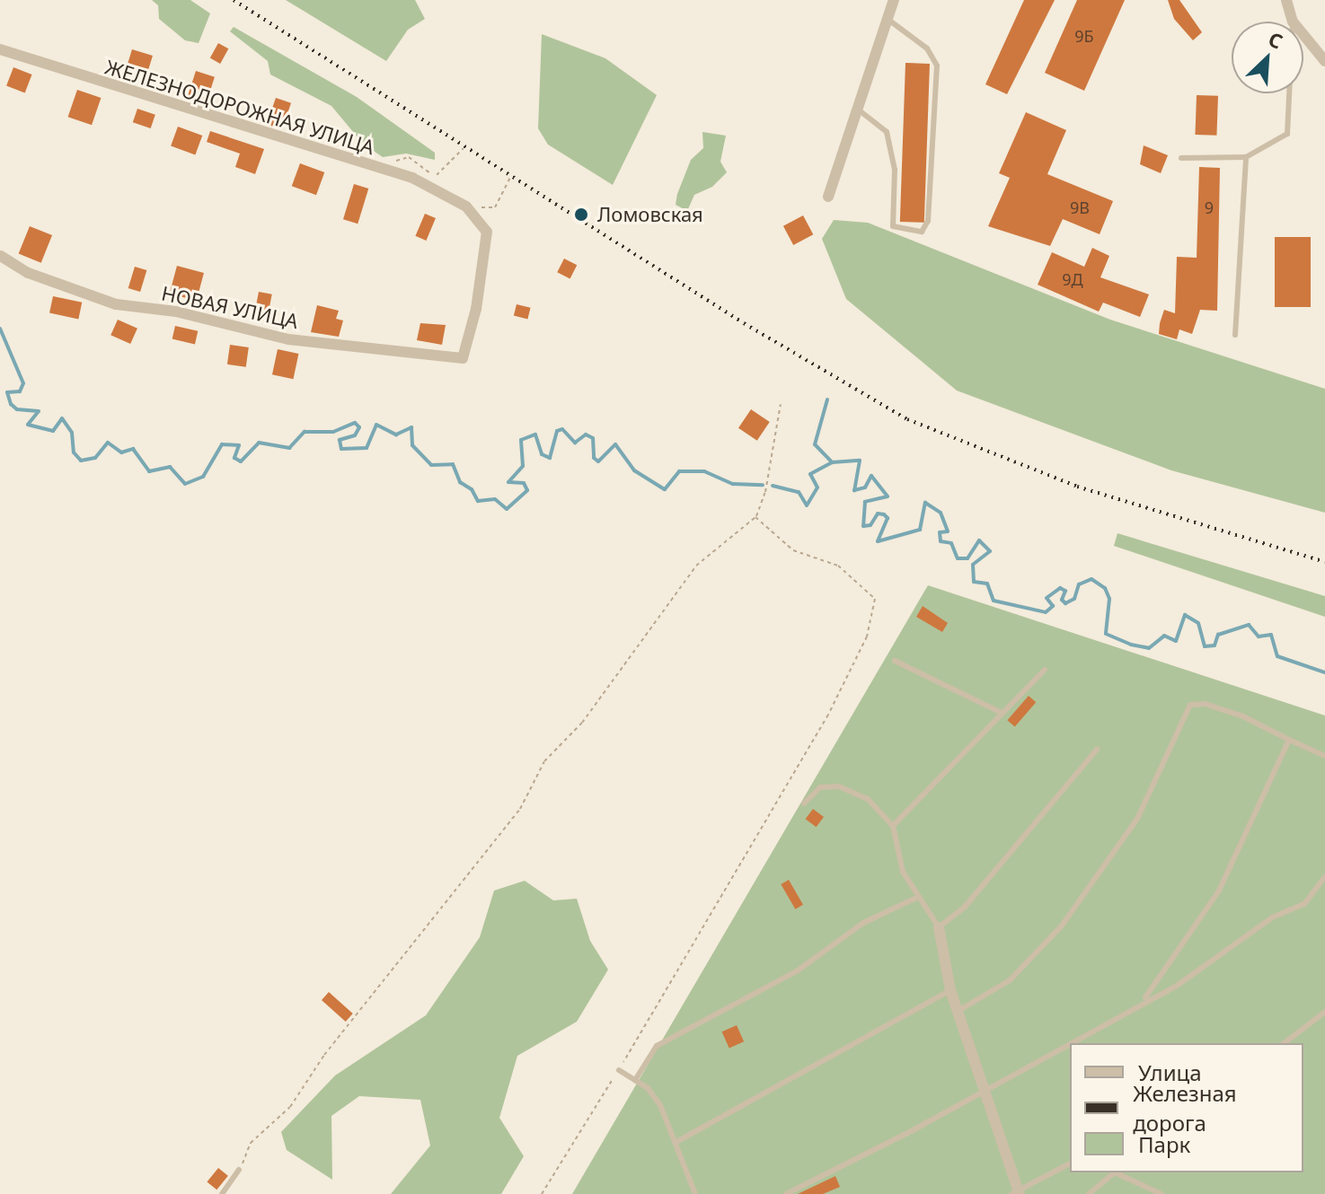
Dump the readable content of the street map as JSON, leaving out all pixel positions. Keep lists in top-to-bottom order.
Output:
{
  "streets": {
    "street": ["ЖЕЛЕЗНОДОРОЖНАЯ УЛИЦА", "НОВАЯ УЛИЦА"]
  },
  "crossings": [
    ["ЖЕЛЕЗНОДОРОЖНАЯ УЛИЦА", "НОВАЯ УЛИЦА"]
  ],
  "places": ["Ломовская"],
  "house_numbers": [
    "9Б",
    "9В",
    "9",
    "9Д"
  ],
  "legend": ["Улица", "Железная дорога", "Парк"],
  "north": "top right"
}
